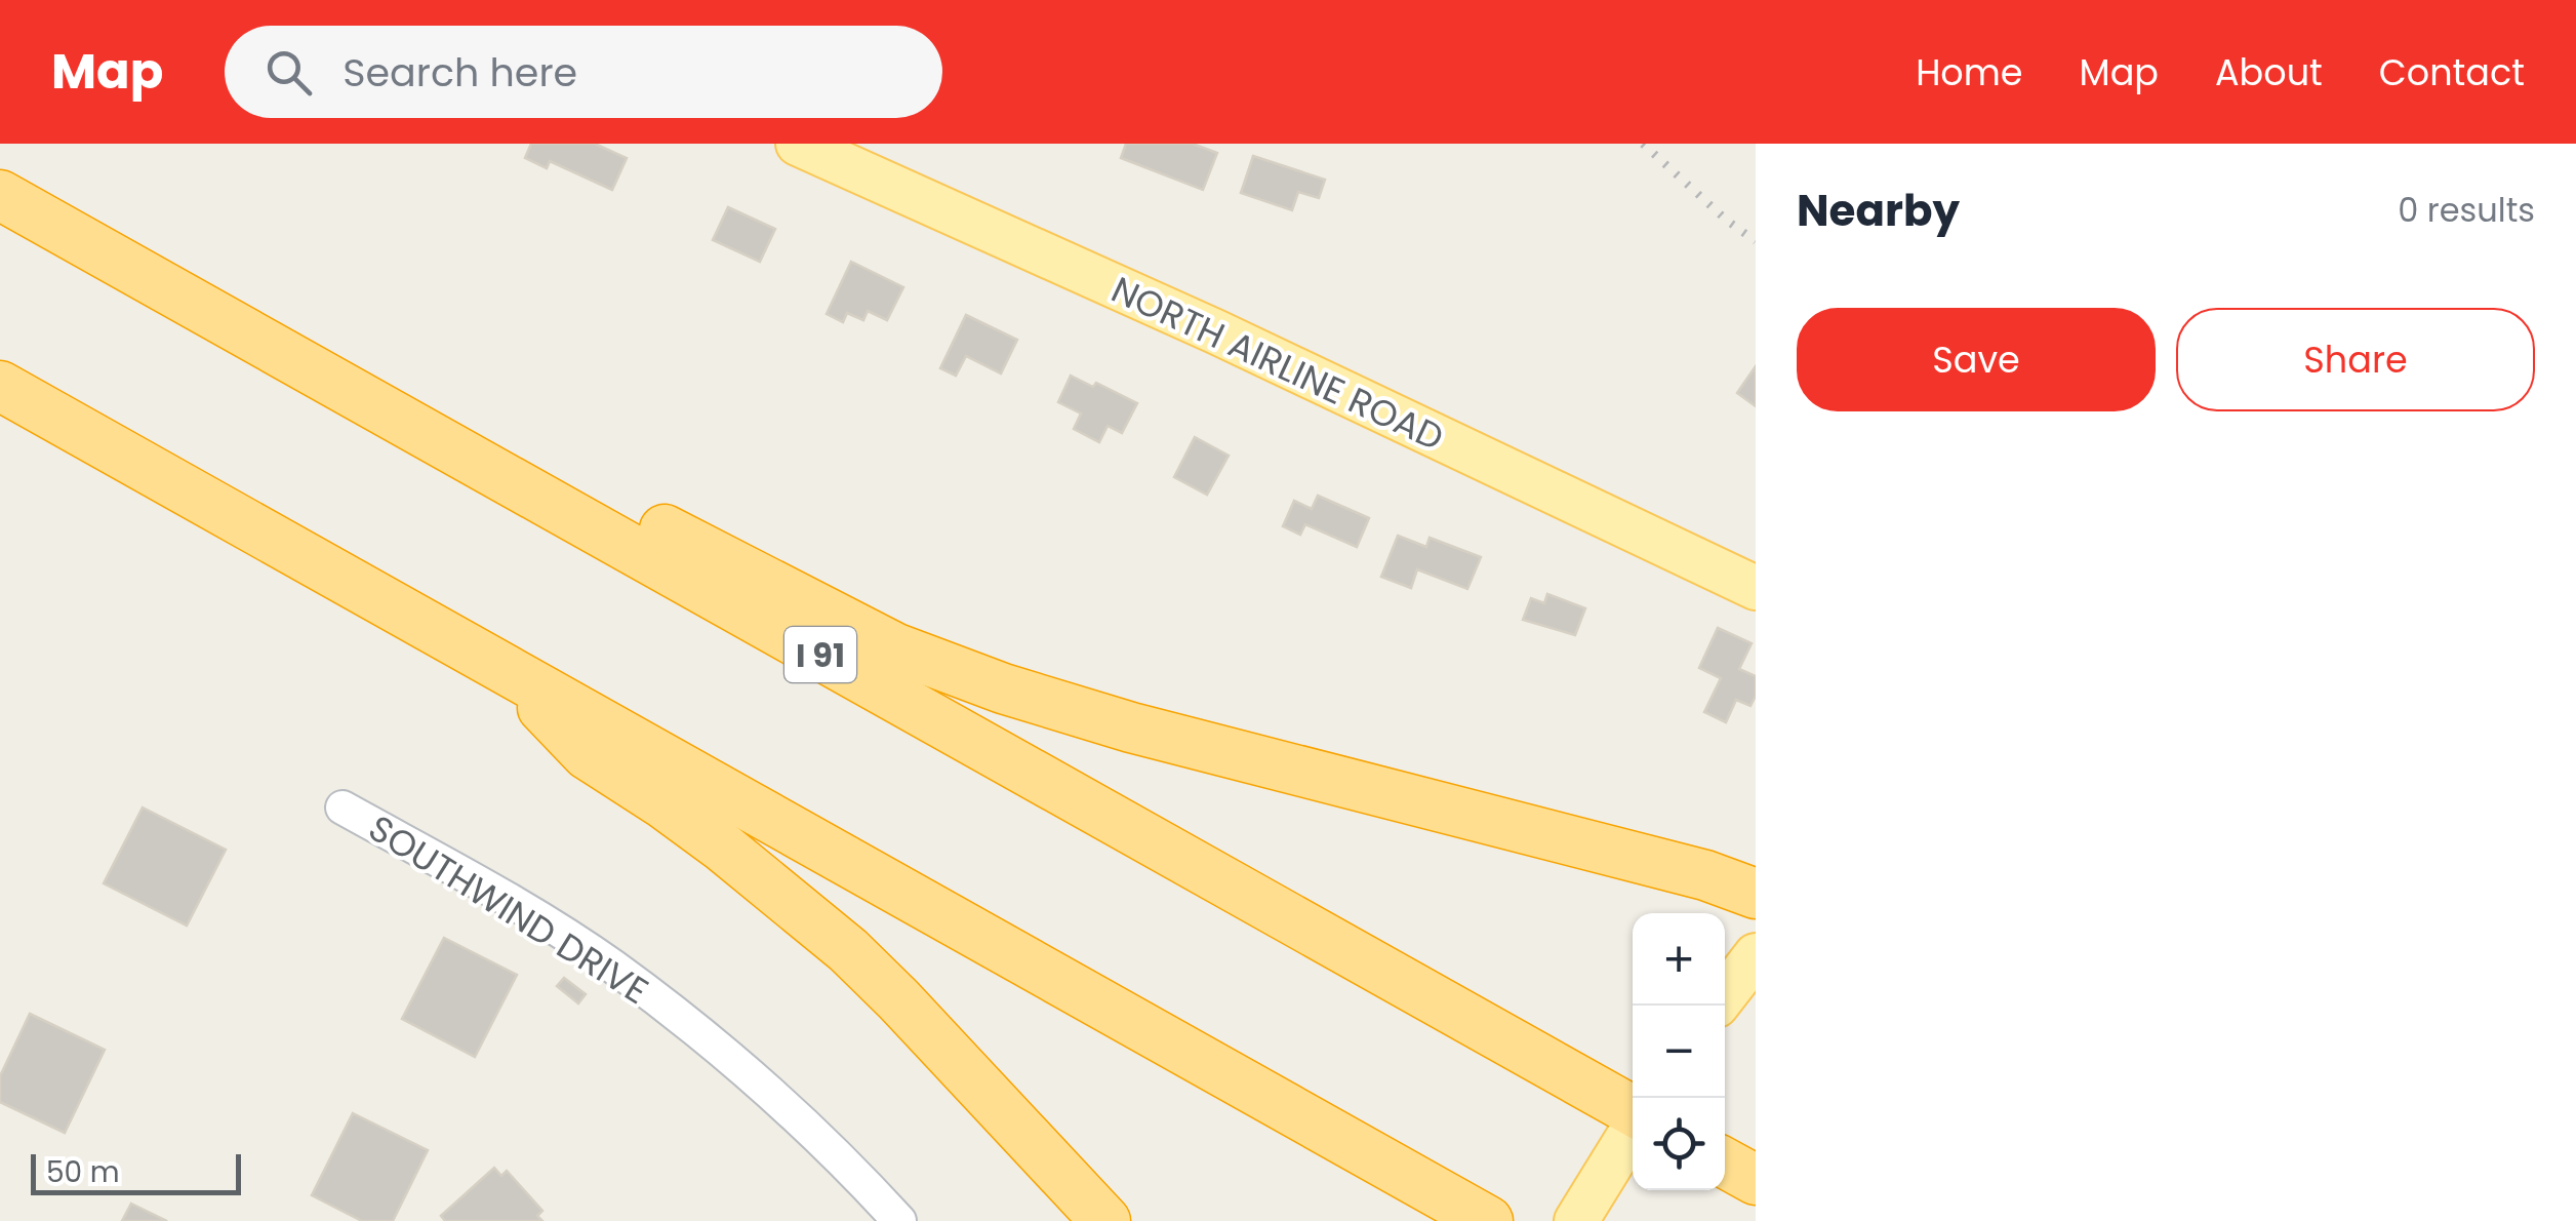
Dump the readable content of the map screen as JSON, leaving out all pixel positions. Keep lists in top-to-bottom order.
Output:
{
  "streets": {
    "highway": ["I 91"],
    "main road": ["NORTH AIRLINE ROAD"],
    "street": ["SOUTHWIND DRIVE"]
  },
  "scale_bar": "50 m",
  "page": {
    "header": "Map",
    "search": "Search here",
    "nav": [
      "Home",
      "Map",
      "About",
      "Contact"
    ],
    "heading": ["Nearby", "0 results"],
    "buttons": ["Save", "Share"],
    "map_buttons": ["+", "−"],
    "scale": "50 m"
  }
}
